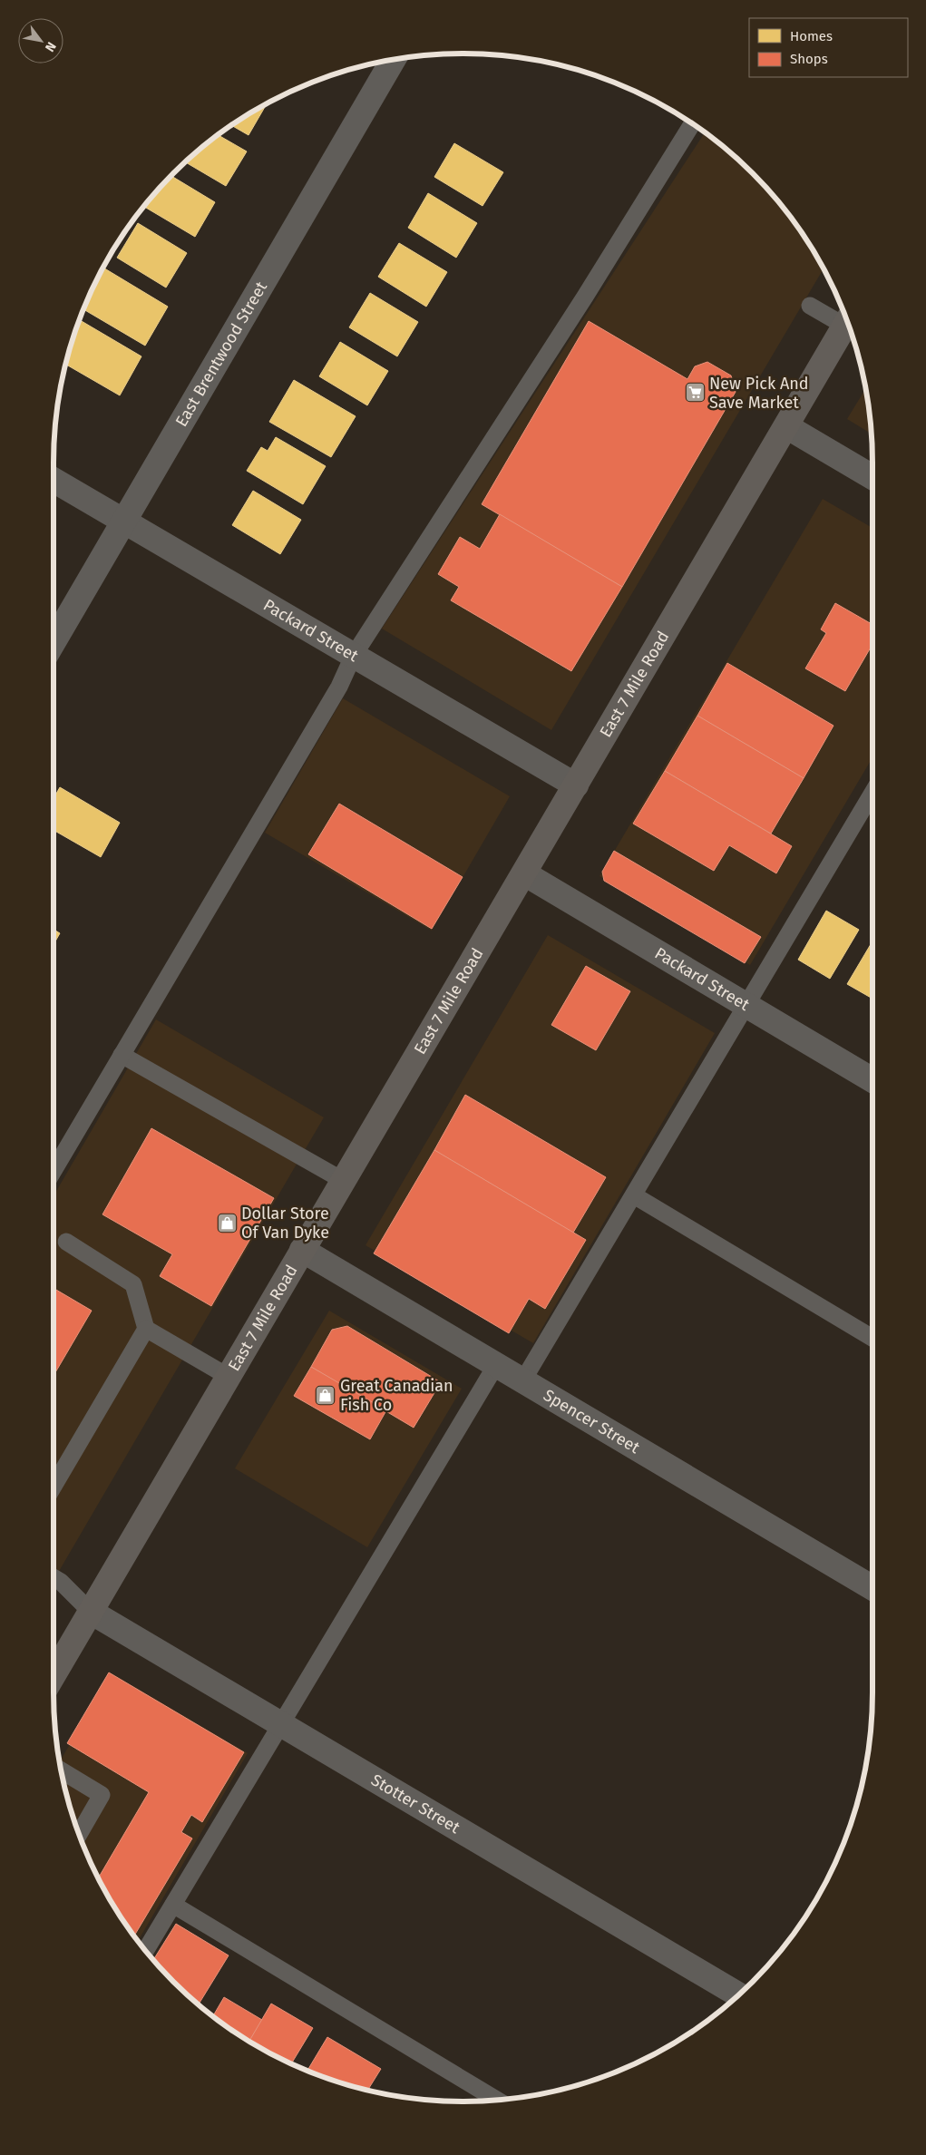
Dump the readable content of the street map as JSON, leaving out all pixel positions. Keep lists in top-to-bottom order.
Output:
{
  "streets": {
    "street": [
      "East Brentwood Street",
      "Packard Street",
      "East 7 Mile Road",
      "Spencer Street",
      "Stotter Street"
    ]
  },
  "crossings": [
    ["East Brentwood Street", "Packard Street"],
    ["Packard Street", "East 7 Mile Road"],
    ["East 7 Mile Road", "Spencer Street"],
    ["East 7 Mile Road", "Stotter Street"]
  ],
  "places": {
    "supermarket": ["New Pick And Save Market"],
    "shop": ["Dollar Store Of Van Dyke", "Great Canadian Fish Co"]
  },
  "legend": ["Homes", "Shops"],
  "north": "bottom right"
}
